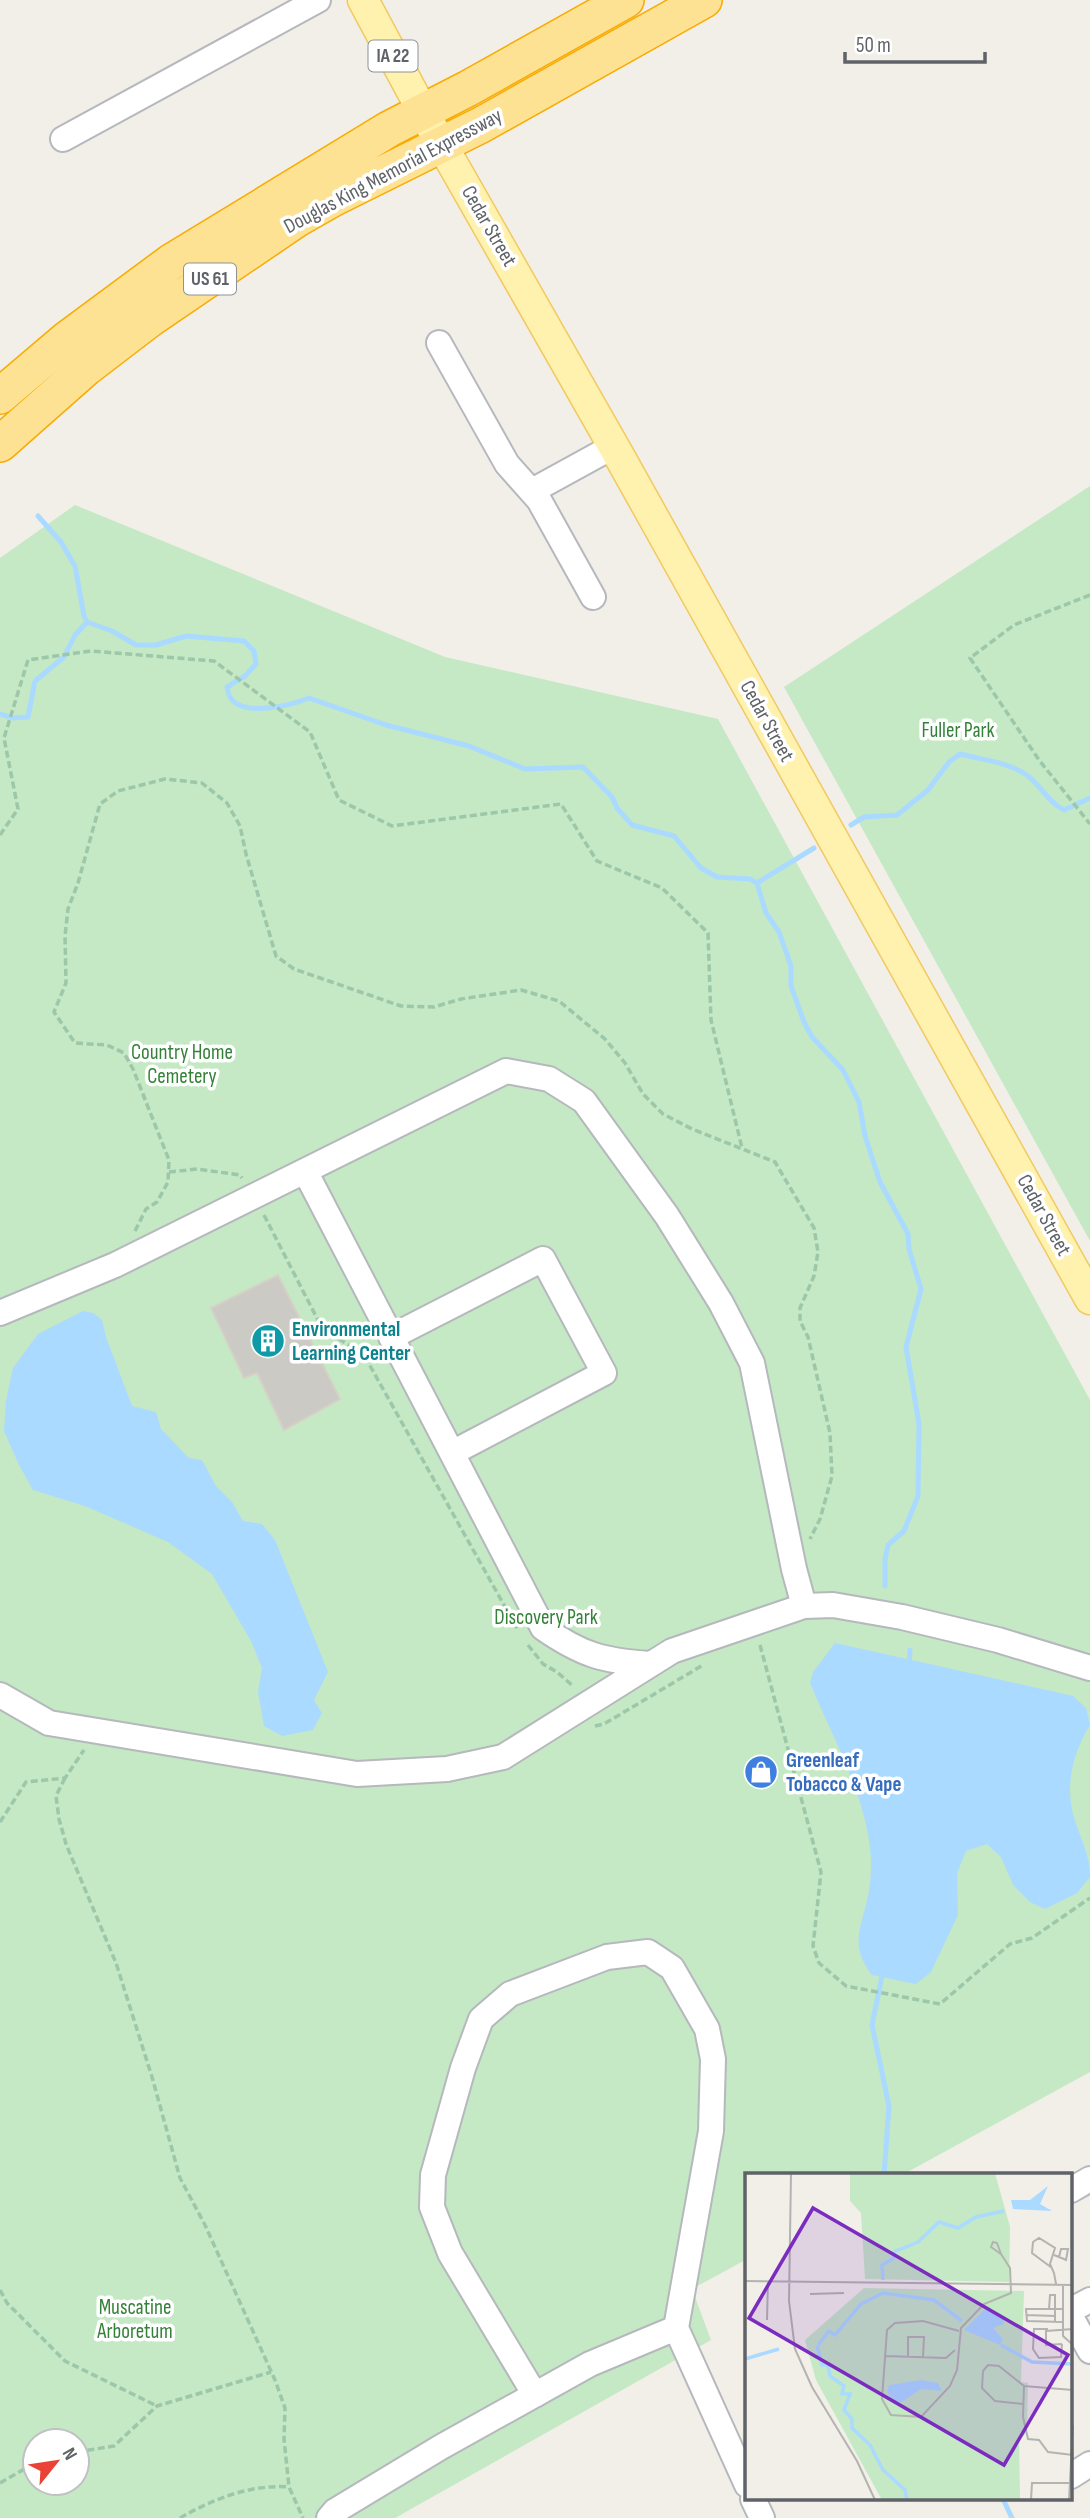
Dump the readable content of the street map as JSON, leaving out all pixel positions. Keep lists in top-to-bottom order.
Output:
{
  "streets": {
    "highway": ["Douglas King Memorial Expressway", "US 61"],
    "main road": ["IA 22", "Cedar Street"]
  },
  "crossings": [
    ["IA 22", "Douglas King Memorial Expressway"],
    ["IA 22", "Cedar Street"],
    ["Douglas King Memorial Expressway", "Cedar Street"]
  ],
  "parks": [
    "Fuller Park",
    "Country Home Cemetery",
    "Discovery Park",
    "Muscatine Arboretum"
  ],
  "places": {
    "building": ["Environmental Learning Center"],
    "shop": ["Greenleaf Tobacco & Vape"]
  },
  "scale_bar": "50 m",
  "north": "top right"
}
